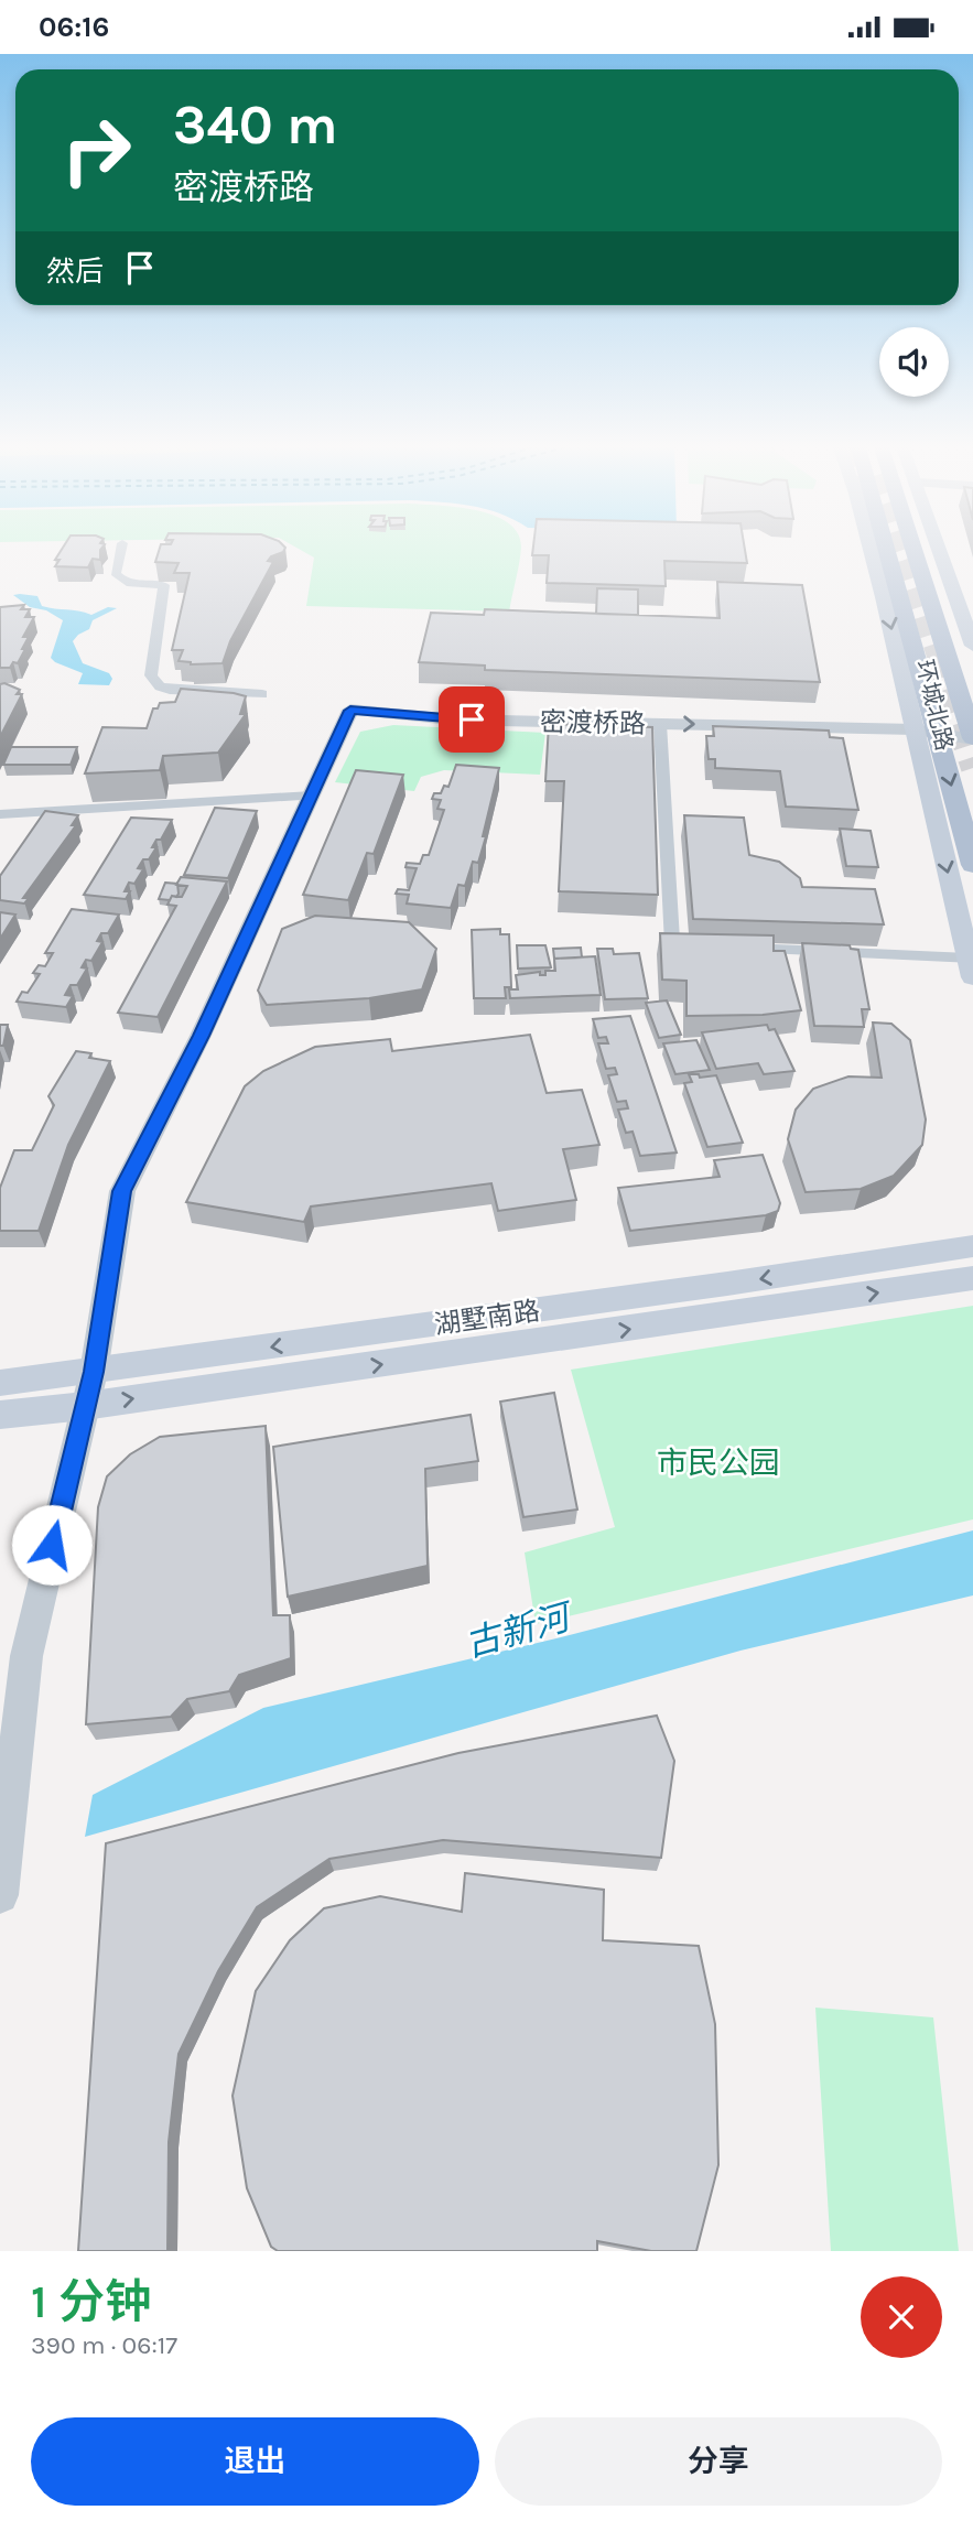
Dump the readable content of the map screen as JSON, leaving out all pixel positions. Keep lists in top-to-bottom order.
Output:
{
  "streets": {
    "main road": ["环城北路", "湖墅南路"],
    "street": ["密渡桥路"]
  },
  "crossings": [
    ["环城北路", "密渡桥路"],
    ["密渡桥路", "湖墅南路"]
  ],
  "water": ["古新河"],
  "parks": ["市民公园"],
  "page": {
    "status": "06:16",
    "turn": ["340 m", "密渡桥路"],
    "then": "然后",
    "heading": ["1 分钟", "390 m · 06:17"],
    "buttons": ["退出", "分享"]
  }
}
